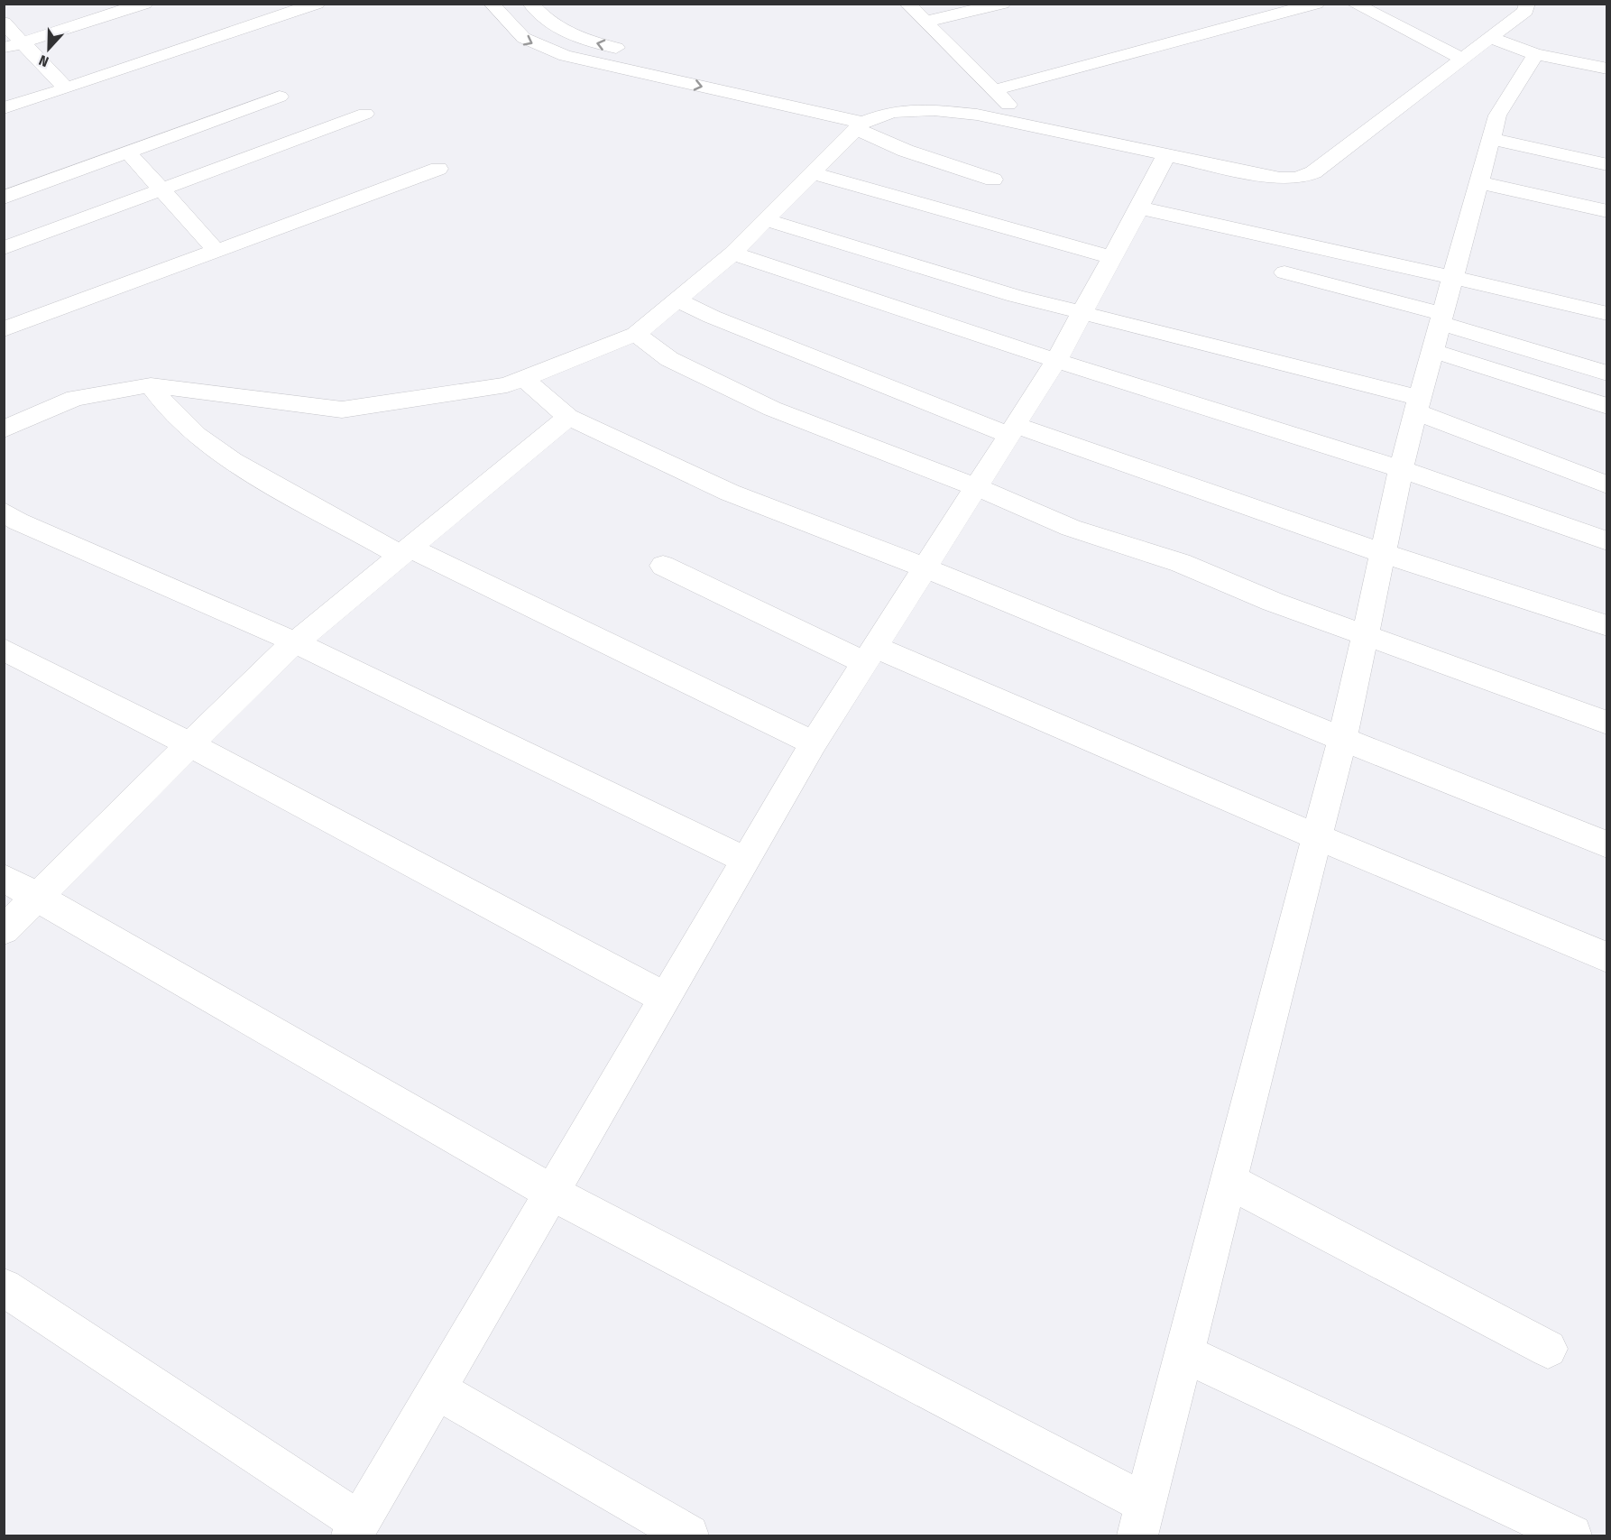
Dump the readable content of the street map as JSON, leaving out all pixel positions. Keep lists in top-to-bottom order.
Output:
{
  "north": "bottom"
}
